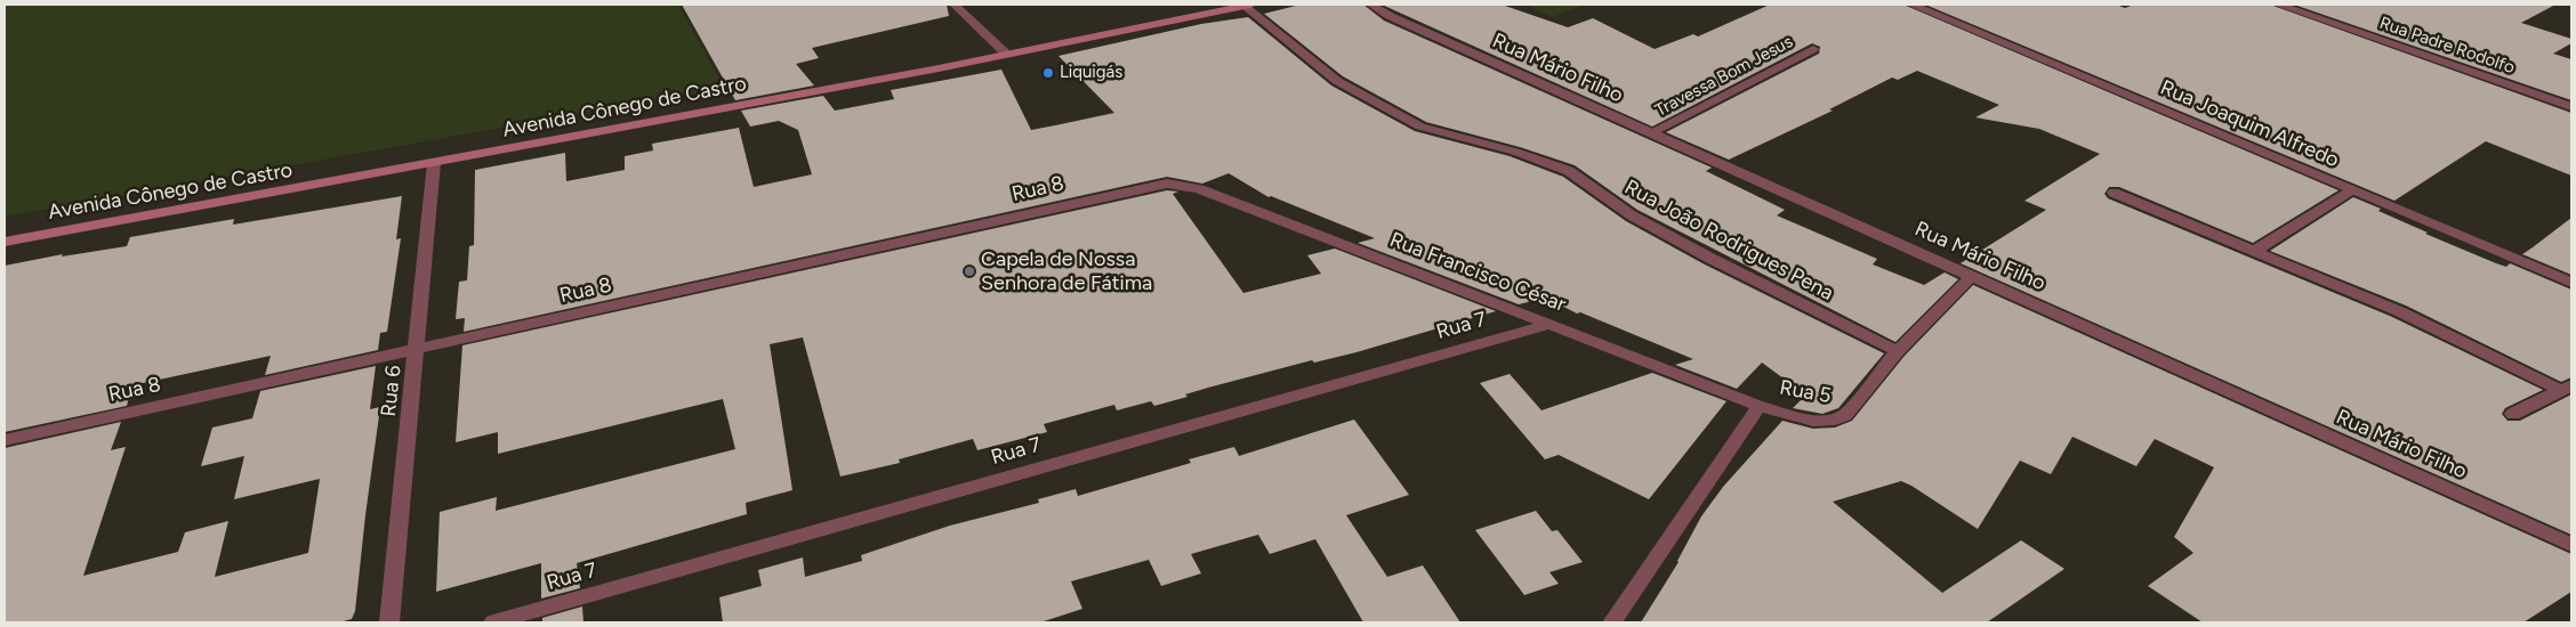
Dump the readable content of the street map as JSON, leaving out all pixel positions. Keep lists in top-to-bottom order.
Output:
{
  "streets": {
    "main road": ["Avenida Cônego de Castro"],
    "street": [
      "Rua Padre Rodolfo",
      "Rua Mário Filho",
      "Travessa Bom Jesus",
      "Rua Joaquim Alfredo",
      "Rua 8",
      "Rua João Rodrigues Pena",
      "Rua Francisco César",
      "Rua 7",
      "Rua 6",
      "Rua 5"
    ]
  },
  "crossings": [
    ["Rua Mário Filho", "Travessa Bom Jesus"],
    ["Rua Mário Filho", "Rua 5"],
    ["Avenida Cônego de Castro", "Rua João Rodrigues Pena"],
    ["Avenida Cônego de Castro", "Rua 6"],
    ["Rua 8", "Rua Francisco César"],
    ["Rua 8", "Rua 6"],
    ["Rua João Rodrigues Pena", "Rua 5"],
    ["Rua Francisco César", "Rua 7"],
    ["Rua Francisco César", "Rua 5"]
  ],
  "places": ["Liquigás", "Capela de Nossa Senhora de Fátima"]
}
